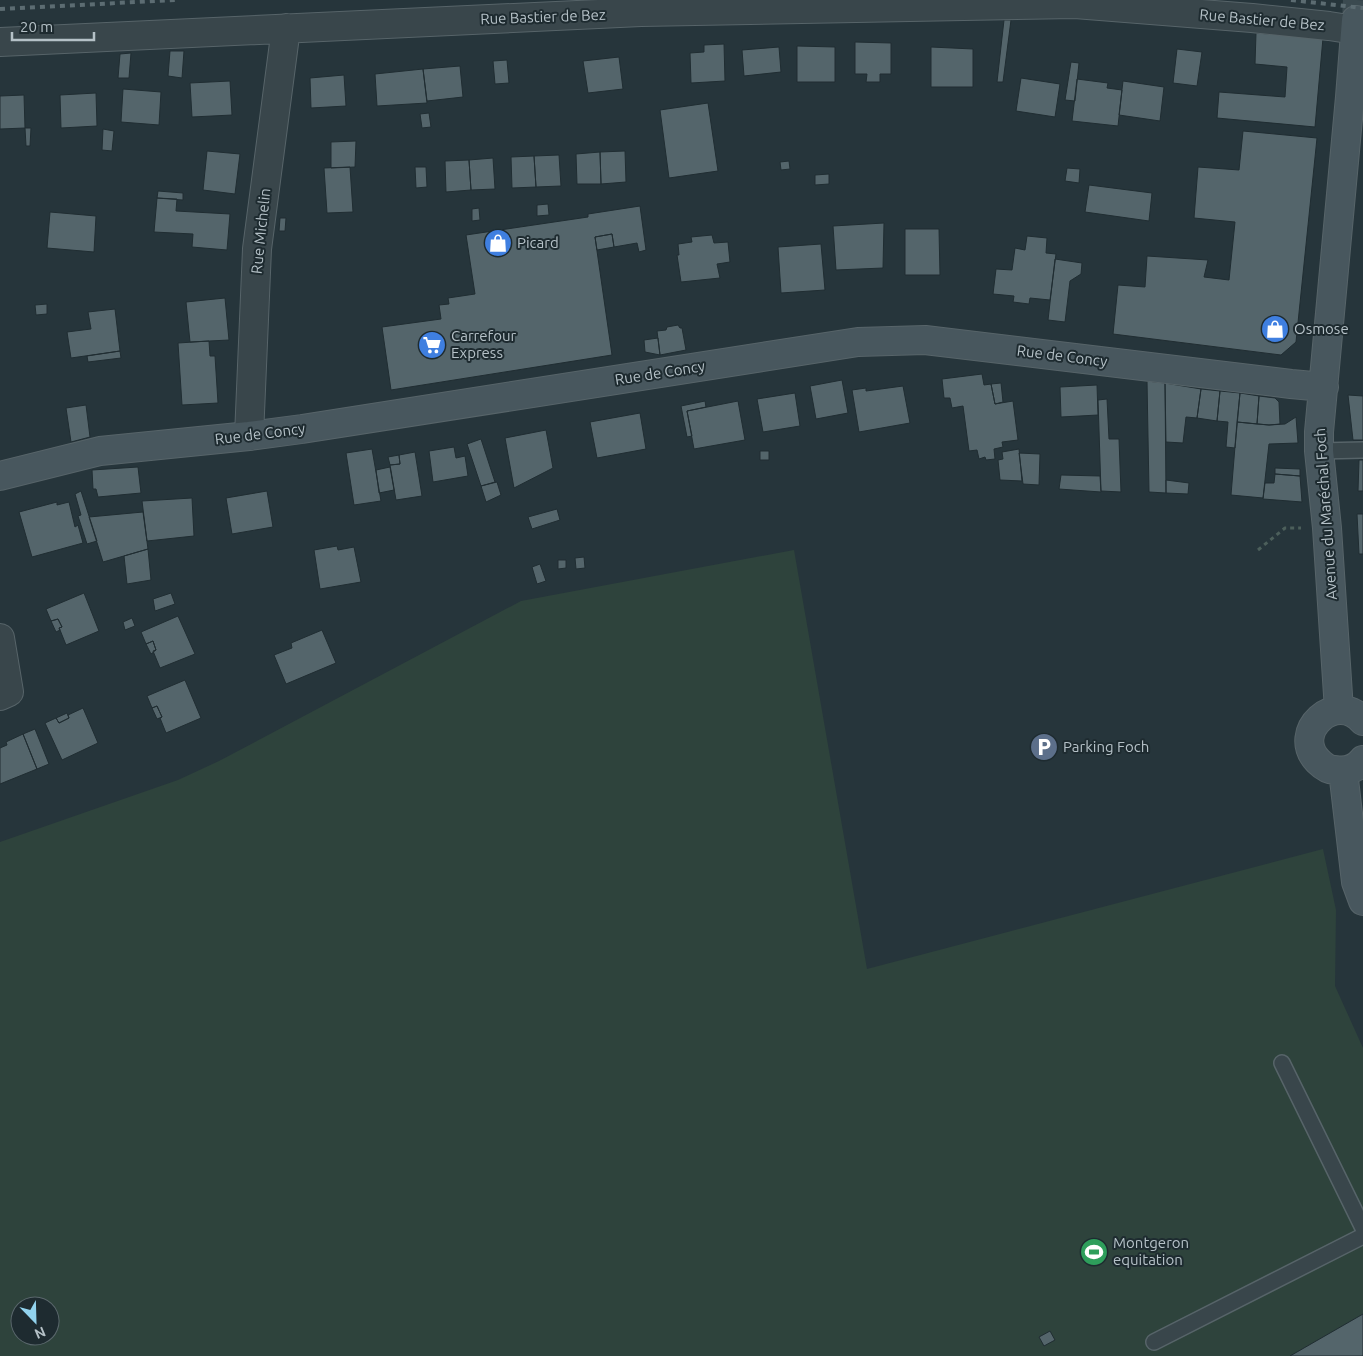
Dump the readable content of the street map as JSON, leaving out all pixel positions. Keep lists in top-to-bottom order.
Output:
{
  "streets": {
    "street": [
      "Rue Bastier de Bez",
      "Rue Michelin",
      "Rue de Concy",
      "Avenue du Maréchal Foch"
    ]
  },
  "crossings": [
    ["Rue Bastier de Bez", "Rue Michelin"],
    ["Rue Bastier de Bez", "Avenue du Maréchal Foch"],
    ["Rue Michelin", "Rue de Concy"],
    ["Rue de Concy", "Avenue du Maréchal Foch"]
  ],
  "places": {
    "shop": ["Picard", "Osmose"],
    "supermarket": ["Carrefour Express"],
    "parking": ["Parking Foch"],
    "sports": ["Montgeron equitation"]
  },
  "scale_bar": "20 m",
  "north": "bottom right"
}
